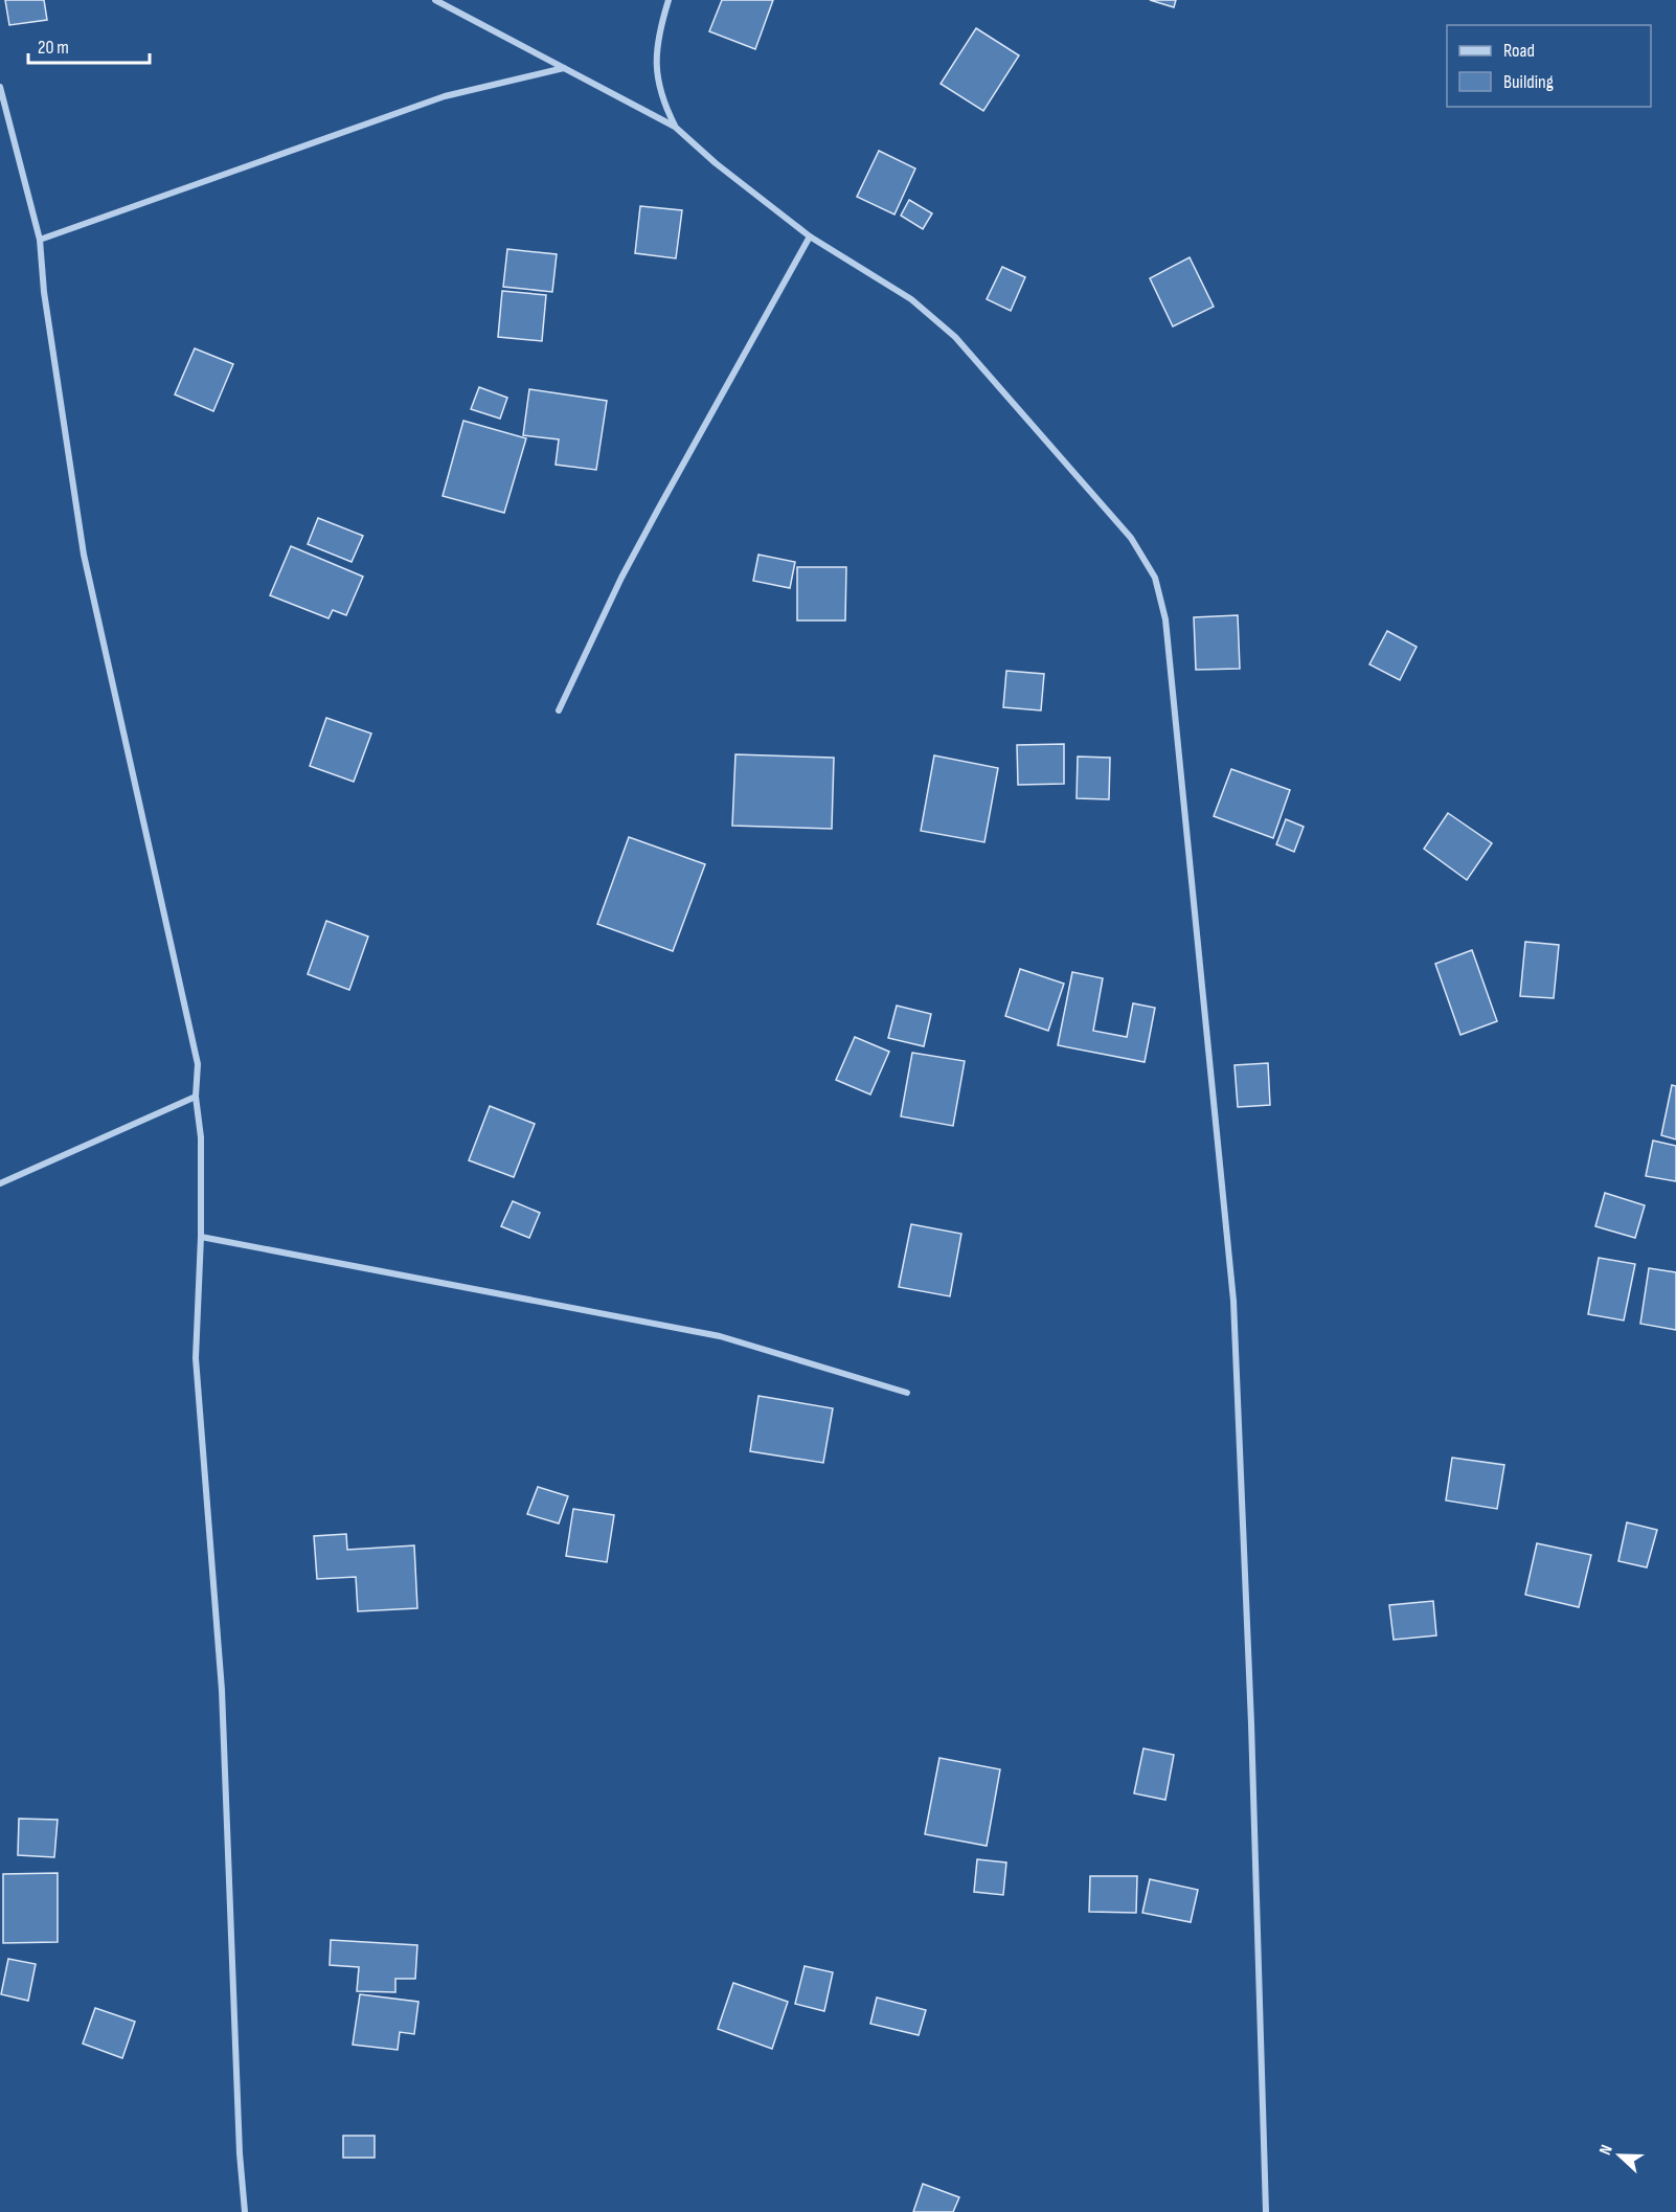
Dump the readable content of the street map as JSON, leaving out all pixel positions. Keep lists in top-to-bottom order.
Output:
{
  "legend": ["Road", "Building"],
  "scale_bar": "20 m",
  "north": "left"
}
